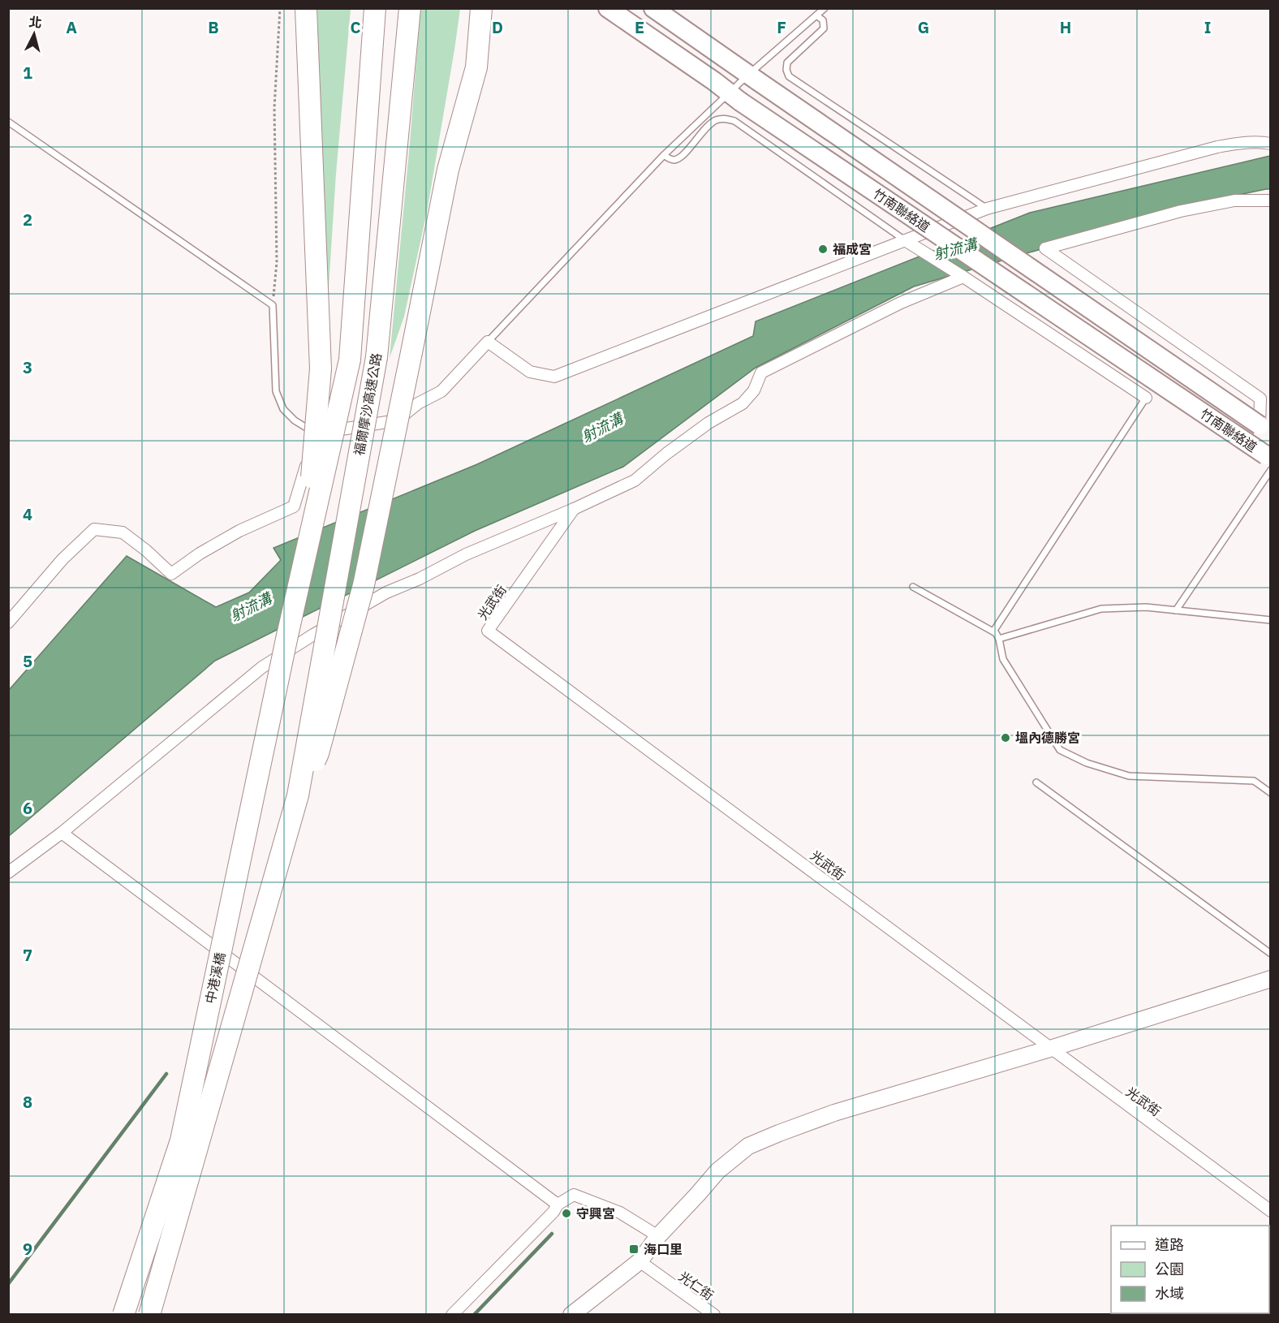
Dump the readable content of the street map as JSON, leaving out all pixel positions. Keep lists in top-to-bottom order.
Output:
{
  "streets": {
    "highway": ["福爾摩沙高速公路", "中港溪橋"],
    "main road": ["竹南聯絡道"],
    "street": ["光武街", "光仁街"]
  },
  "crossings": [
    ["福爾摩沙高速公路", "中港溪橋"]
  ],
  "water": ["射流溝"],
  "places": {
    "other": ["福成宮", "塭內德勝宮", "守興宮"],
    "transit": ["海口里"]
  },
  "legend": ["道路", "公園", "水域"],
  "north": "top",
  "grid": {
    "columns": [
      "A",
      "B",
      "C",
      "D",
      "E",
      "F",
      "G",
      "H",
      "I"
    ],
    "rows": [
      "1",
      "2",
      "3",
      "4",
      "5",
      "6",
      "7",
      "8",
      "9"
    ]
  }
}
